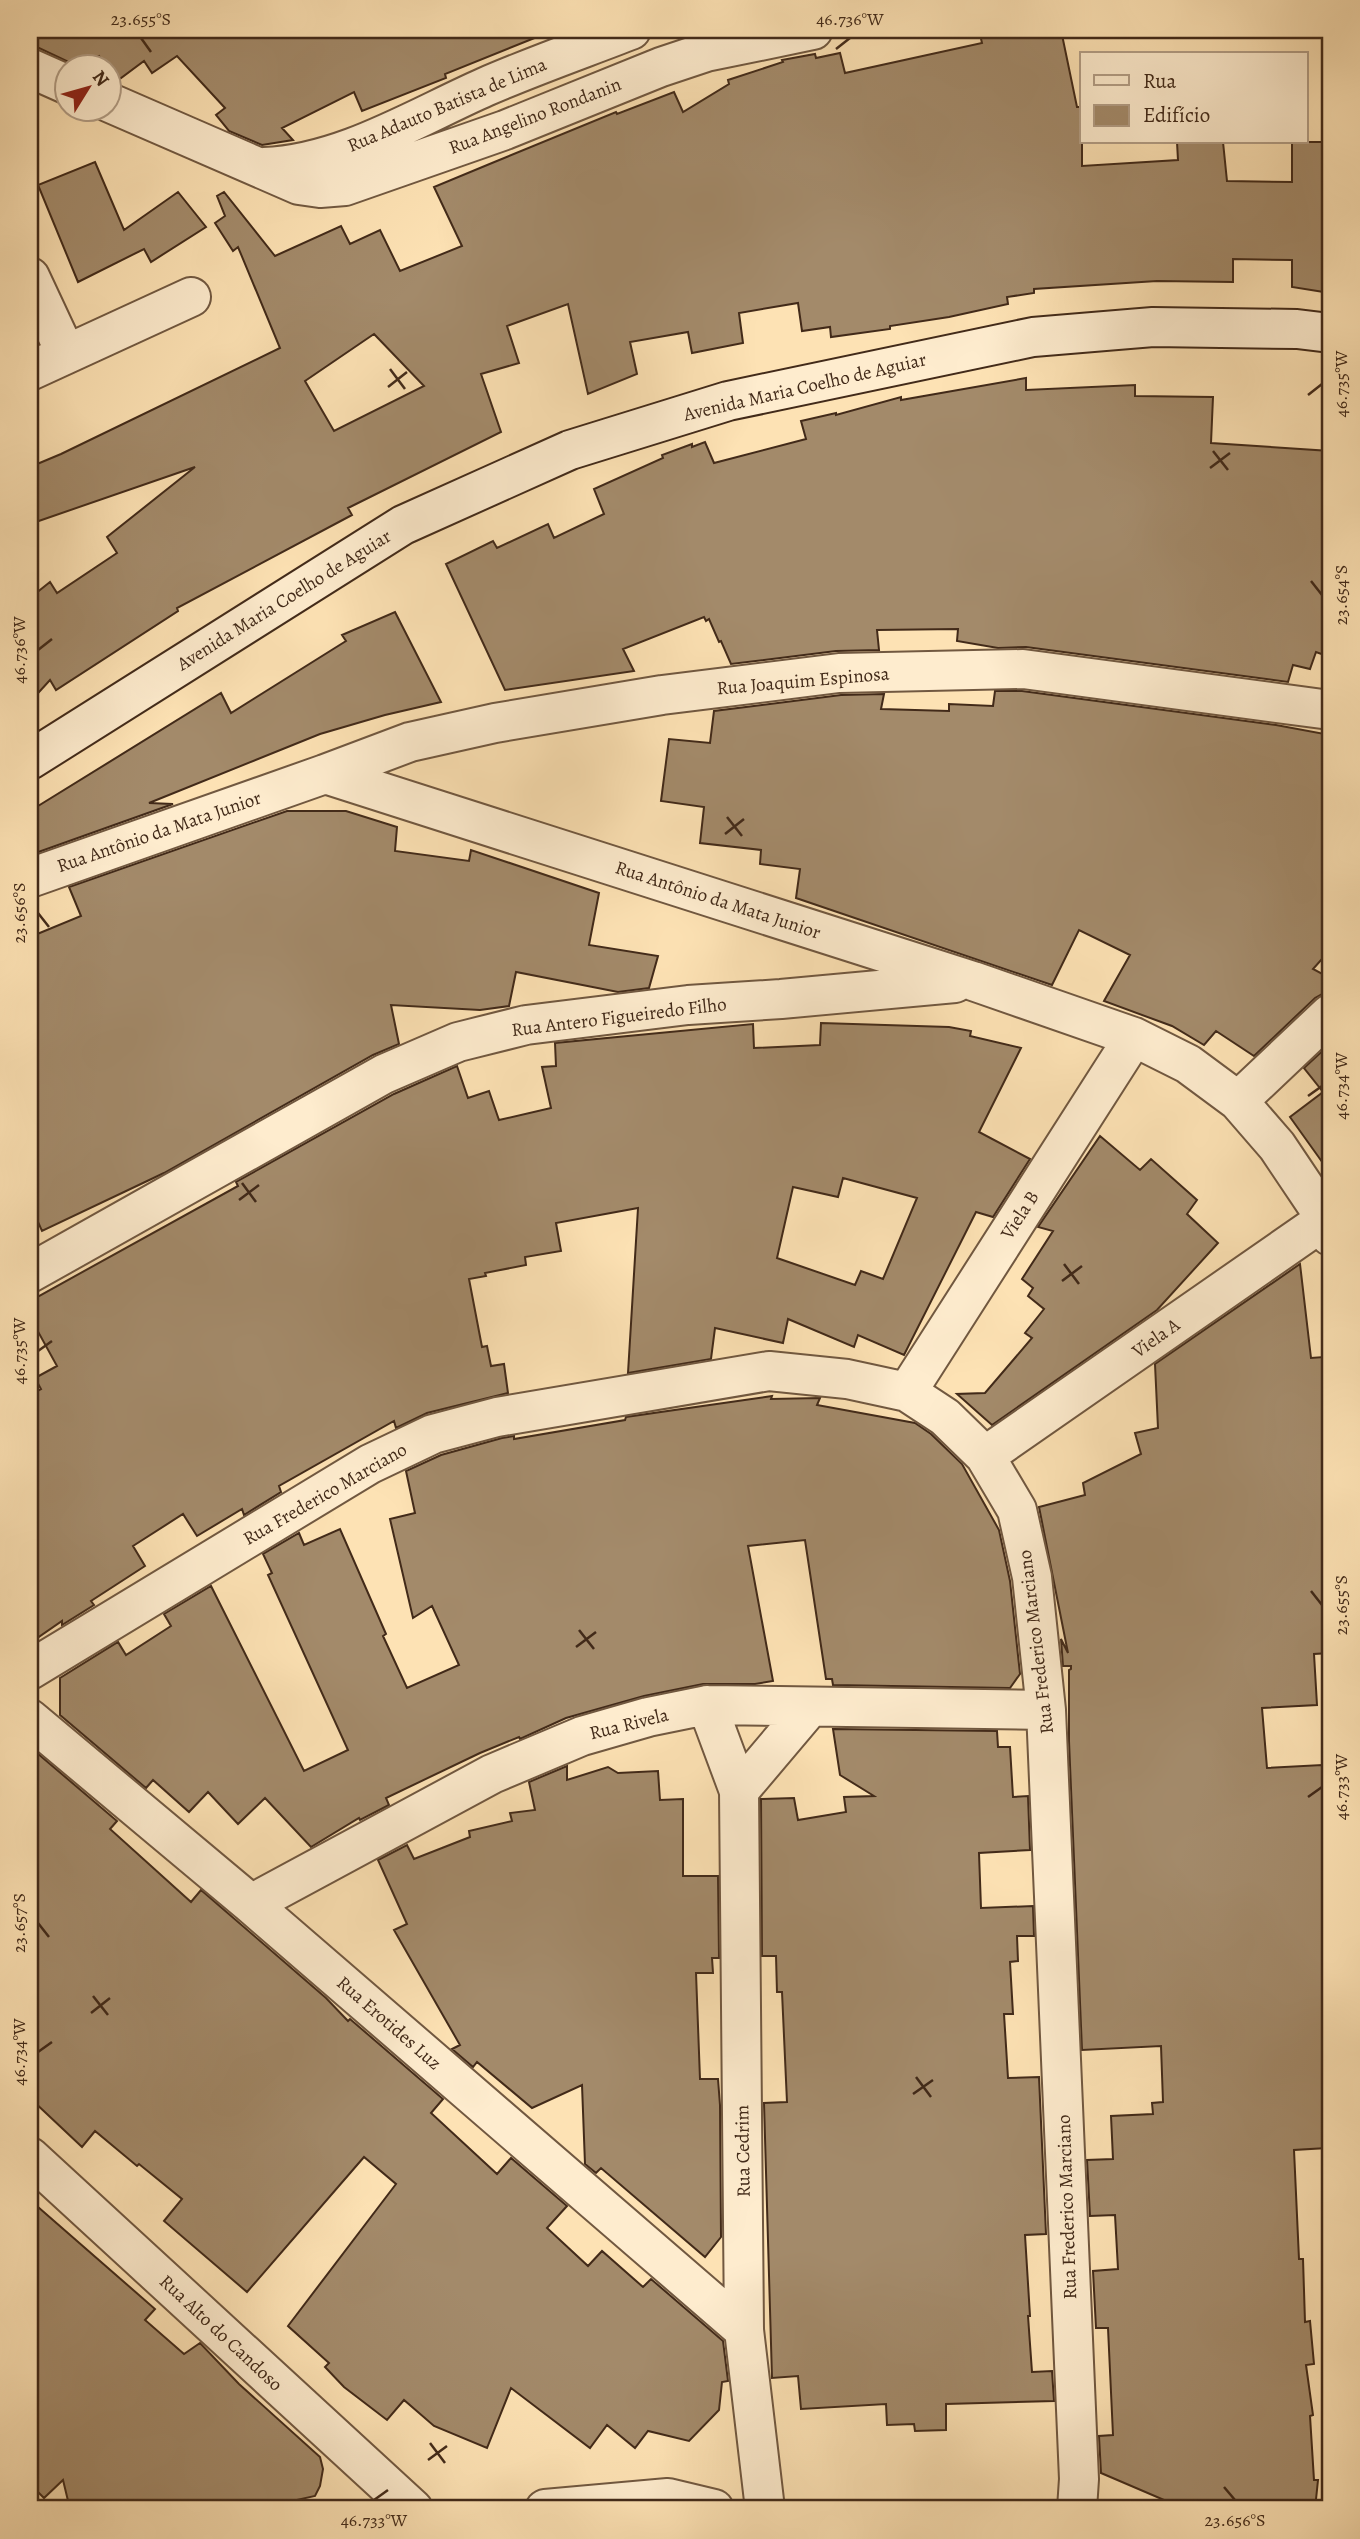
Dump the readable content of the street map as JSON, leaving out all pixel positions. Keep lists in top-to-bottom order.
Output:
{
  "streets": {
    "street": [
      "Rua Adauto Batista de Lima",
      "Rua Angelino Rondanin",
      "Avenida Maria Coelho de Aguiar",
      "Rua Joaquim Espinosa",
      "Rua Antônio da Mata Junior",
      "Rua Antero Figueiredo Filho",
      "Viela B",
      "Viela A",
      "Rua Frederico Marciano",
      "Rua Rivela",
      "Rua Erotides Luz",
      "Rua Cedrim",
      "Rua Alto do Candoso"
    ]
  },
  "crossings": [
    ["Rua Adauto Batista de Lima", "Rua Angelino Rondanin"],
    ["Rua Joaquim Espinosa", "Rua Antônio da Mata Junior"],
    ["Rua Antônio da Mata Junior", "Rua Antero Figueiredo Filho"],
    ["Rua Antônio da Mata Junior", "Viela B"],
    ["Rua Antônio da Mata Junior", "Viela A"],
    ["Viela B", "Rua Frederico Marciano"],
    ["Viela A", "Rua Frederico Marciano"],
    ["Rua Frederico Marciano", "Rua Rivela"],
    ["Rua Rivela", "Rua Erotides Luz"],
    ["Rua Rivela", "Rua Cedrim"],
    ["Rua Erotides Luz", "Rua Cedrim"]
  ],
  "legend": ["Rua", "Edifício"],
  "north": "top right",
  "coordinates": [
    "23.655°S",
    "46.736°W",
    "46.735°W",
    "23.654°S",
    "23.656°S",
    "46.734°W",
    "46.733°W",
    "23.657°S"
  ]
}
